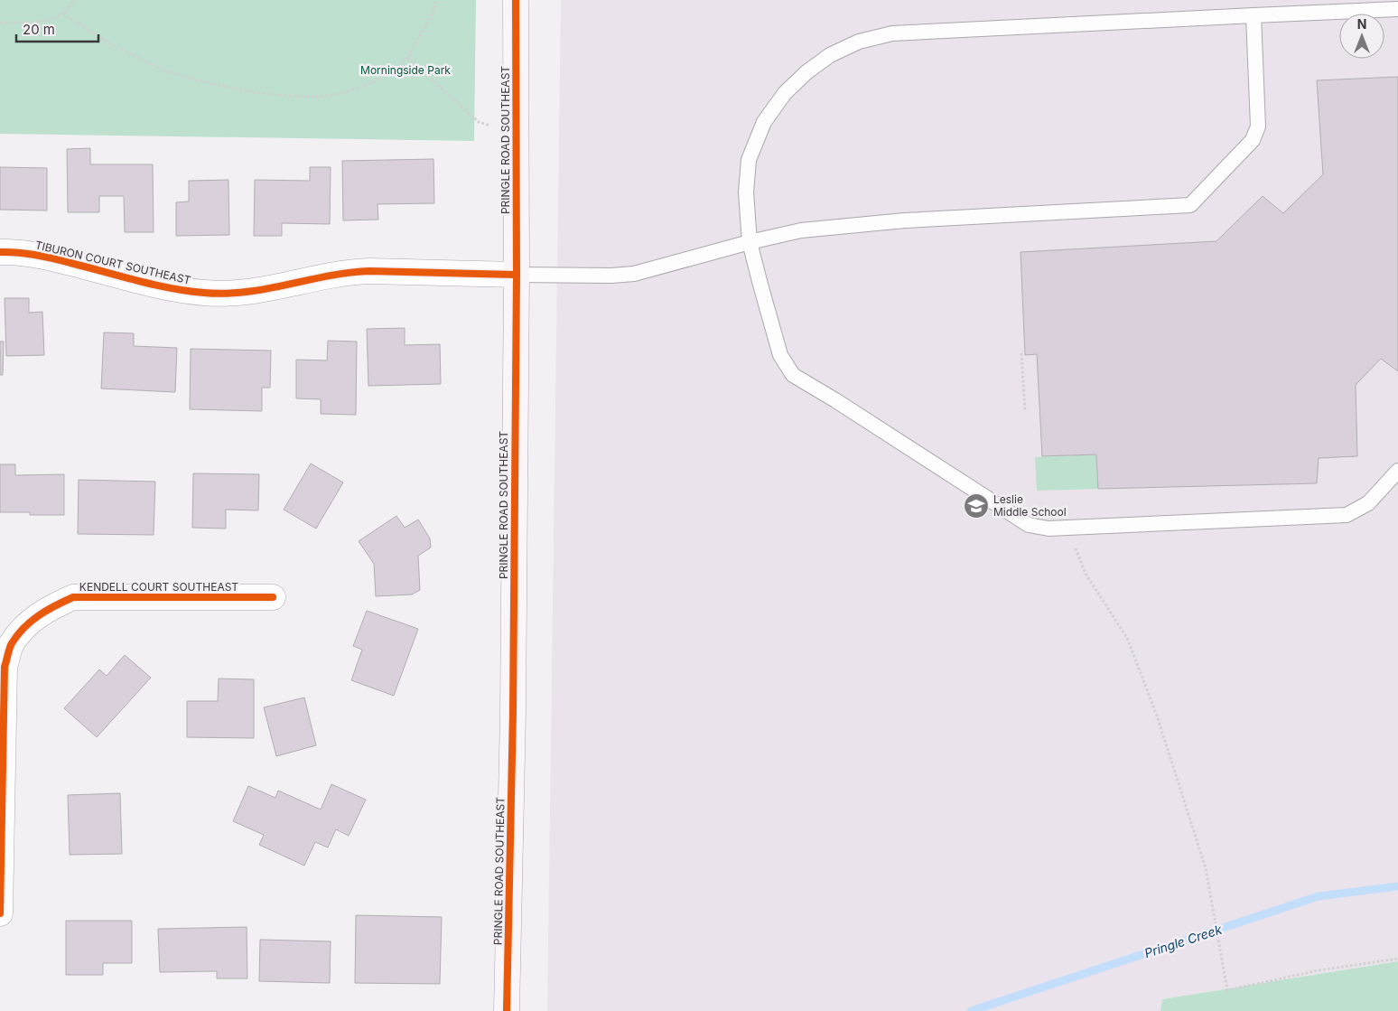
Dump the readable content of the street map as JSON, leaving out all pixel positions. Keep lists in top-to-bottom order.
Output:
{
  "streets": {
    "main road": ["PRINGLE ROAD SOUTHEAST"],
    "street": ["TIBURON COURT SOUTHEAST", "KENDELL COURT SOUTHEAST"]
  },
  "crossings": [
    ["PRINGLE ROAD SOUTHEAST", "TIBURON COURT SOUTHEAST"]
  ],
  "water": ["Pringle Creek"],
  "parks": ["Morningside Park"],
  "places": {
    "school or university": ["Leslie Middle School"]
  },
  "scale_bar": "20 m",
  "north": "top"
}
